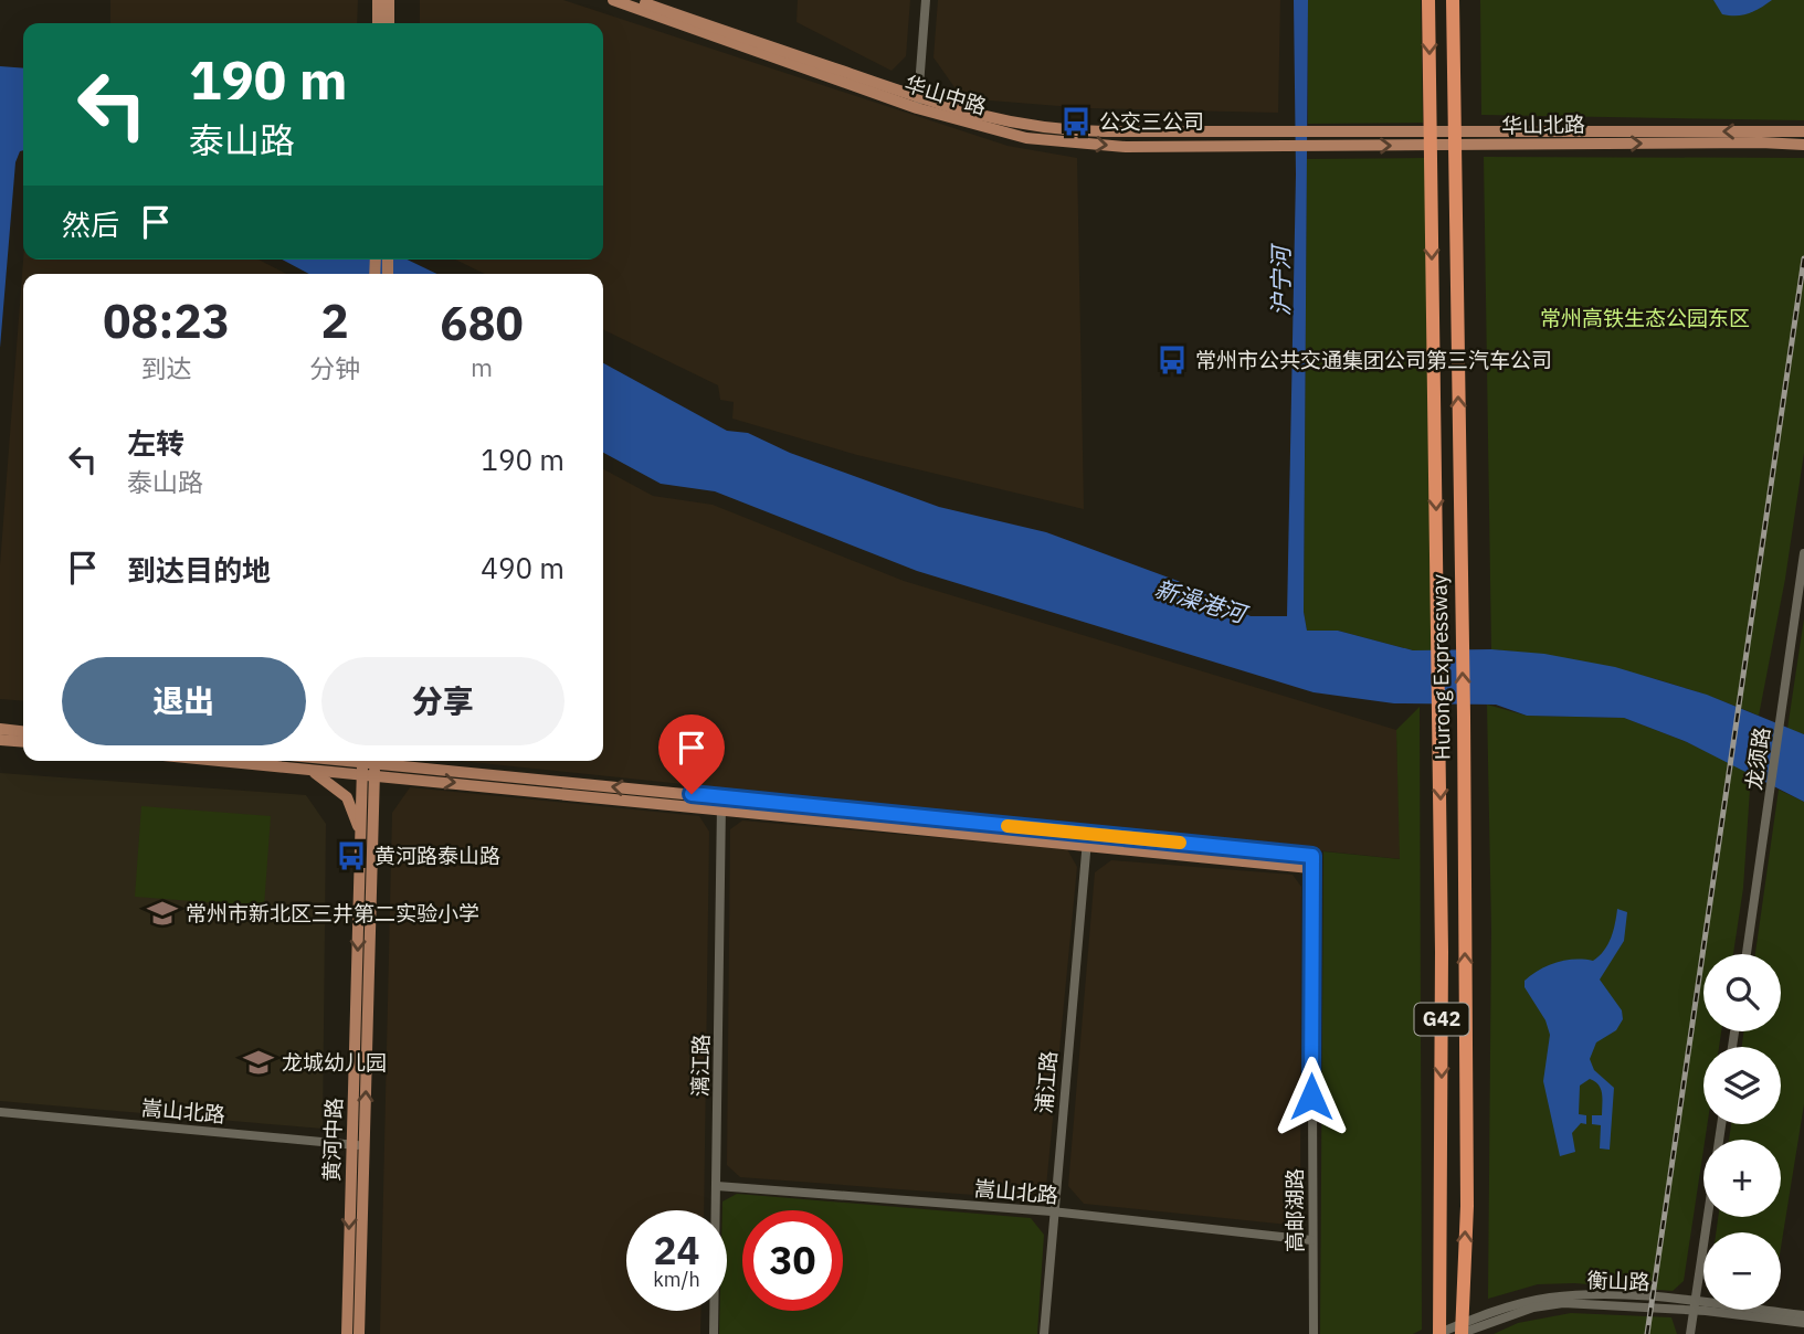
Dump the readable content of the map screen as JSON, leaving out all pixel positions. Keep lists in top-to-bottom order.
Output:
{
  "streets": {
    "highway": ["Hurong Expressway", "G42"],
    "main road": ["华山中路", "华山北路", "黄河中路"],
    "street": [
      "龙须路",
      "漓江路",
      "浦江路",
      "嵩山北路",
      "高邮湖路",
      "衡山路"
    ]
  },
  "crossings": [
    ["华山中路", "华山北路"],
    ["Hurong Expressway", "衡山路"],
    ["漓江路", "嵩山北路"],
    ["浦江路", "嵩山北路"],
    ["嵩山北路", "黄河中路"],
    ["嵩山北路", "高邮湖路"]
  ],
  "water": ["沪宁河", "新澡港河"],
  "parks": ["常州高铁生态公园东区"],
  "places": {
    "bus stop": ["公交三公司", "常州市公共交通集团公司第三汽车公司", "黄河路泰山路"],
    "school or university": ["常州市新北区三井第二实验小学", "龙城幼儿园"]
  },
  "page": {
    "turn": ["190 m", "泰山路"],
    "then": "然后",
    "eta": [
      "08:23",
      "到达",
      "2",
      "分钟",
      "680",
      "m"
    ],
    "list": [
      {
        "name": "左转",
        "note": "泰山路",
        "value": "190 m"
      },
      {
        "name": "到达目的地",
        "value": "490 m"
      }
    ],
    "buttons": ["退出", "分享"],
    "map_buttons": ["+", "−"],
    "speed": "24 km/h",
    "limit": "30"
  }
}
